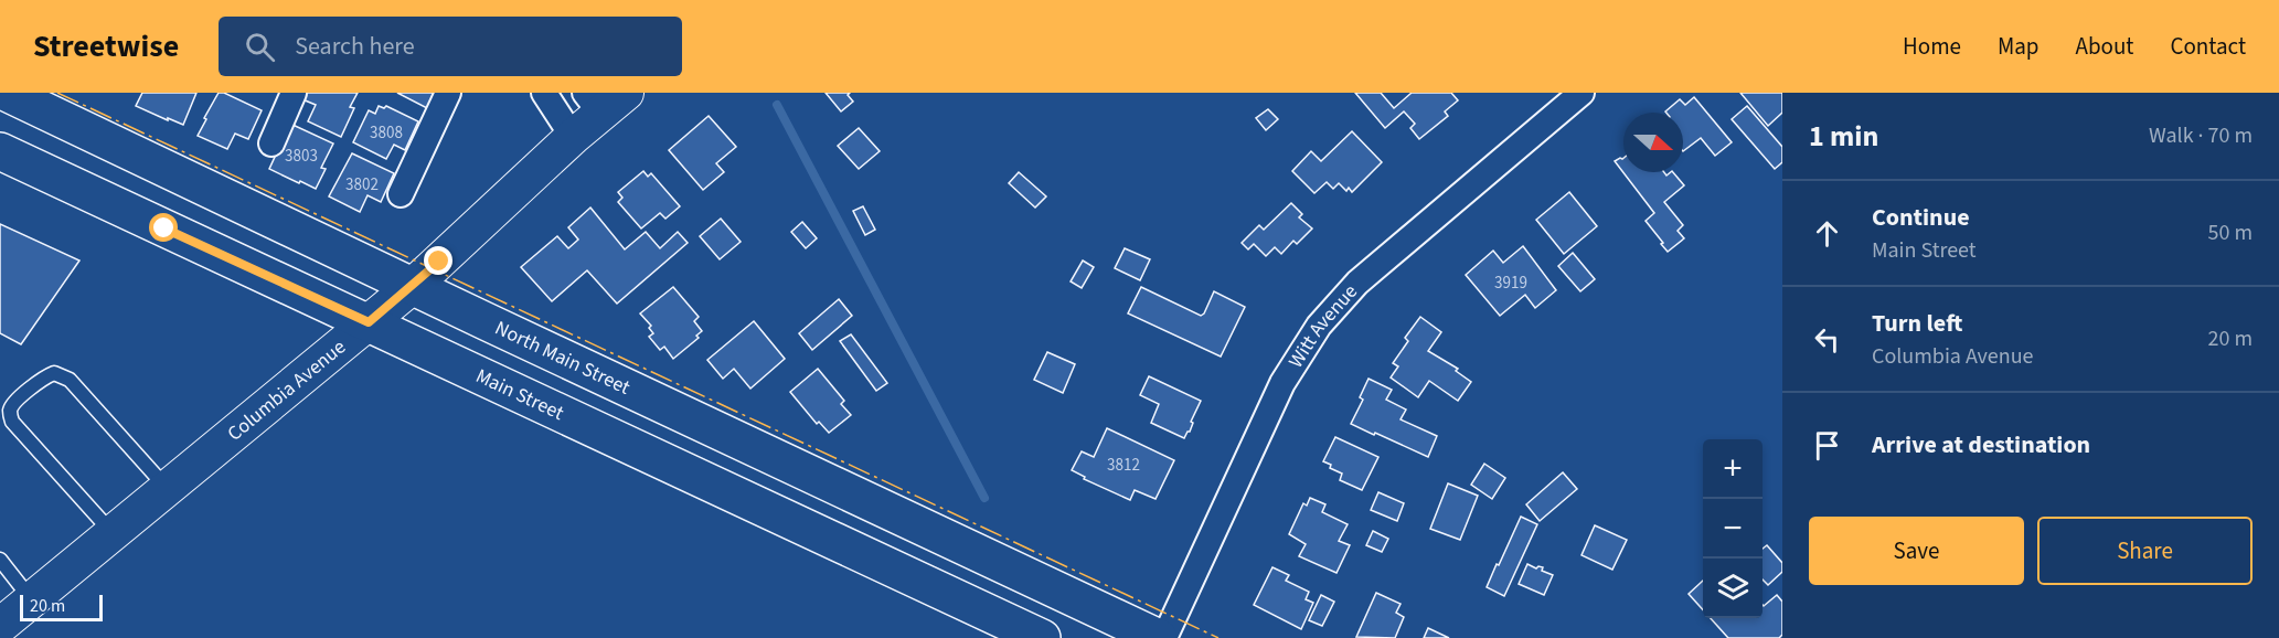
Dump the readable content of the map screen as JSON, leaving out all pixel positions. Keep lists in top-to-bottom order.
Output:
{
  "streets": {
    "main road": ["North Main Street", "Columbia Avenue", "Main Street"],
    "street": ["Witt Avenue"]
  },
  "crossings": [
    ["North Main Street", "Columbia Avenue"],
    ["Columbia Avenue", "Main Street"]
  ],
  "house_numbers": [
    "3808",
    "3803",
    "3802",
    "3919",
    "3812"
  ],
  "scale_bar": "20 m",
  "north": "right",
  "page": {
    "header": "Streetwise",
    "search": "Search here",
    "nav": [
      "Home",
      "Map",
      "About",
      "Contact"
    ],
    "heading": ["1 min", "Walk · 70 m"],
    "list": [
      ["Continue", "Main Street", "50 m"],
      ["Turn left", "Columbia Avenue", "20 m"],
      "Arrive at destination"
    ],
    "map_buttons": ["+", "−"],
    "buttons": ["Save", "Share"],
    "scale": "20 m"
  }
}
